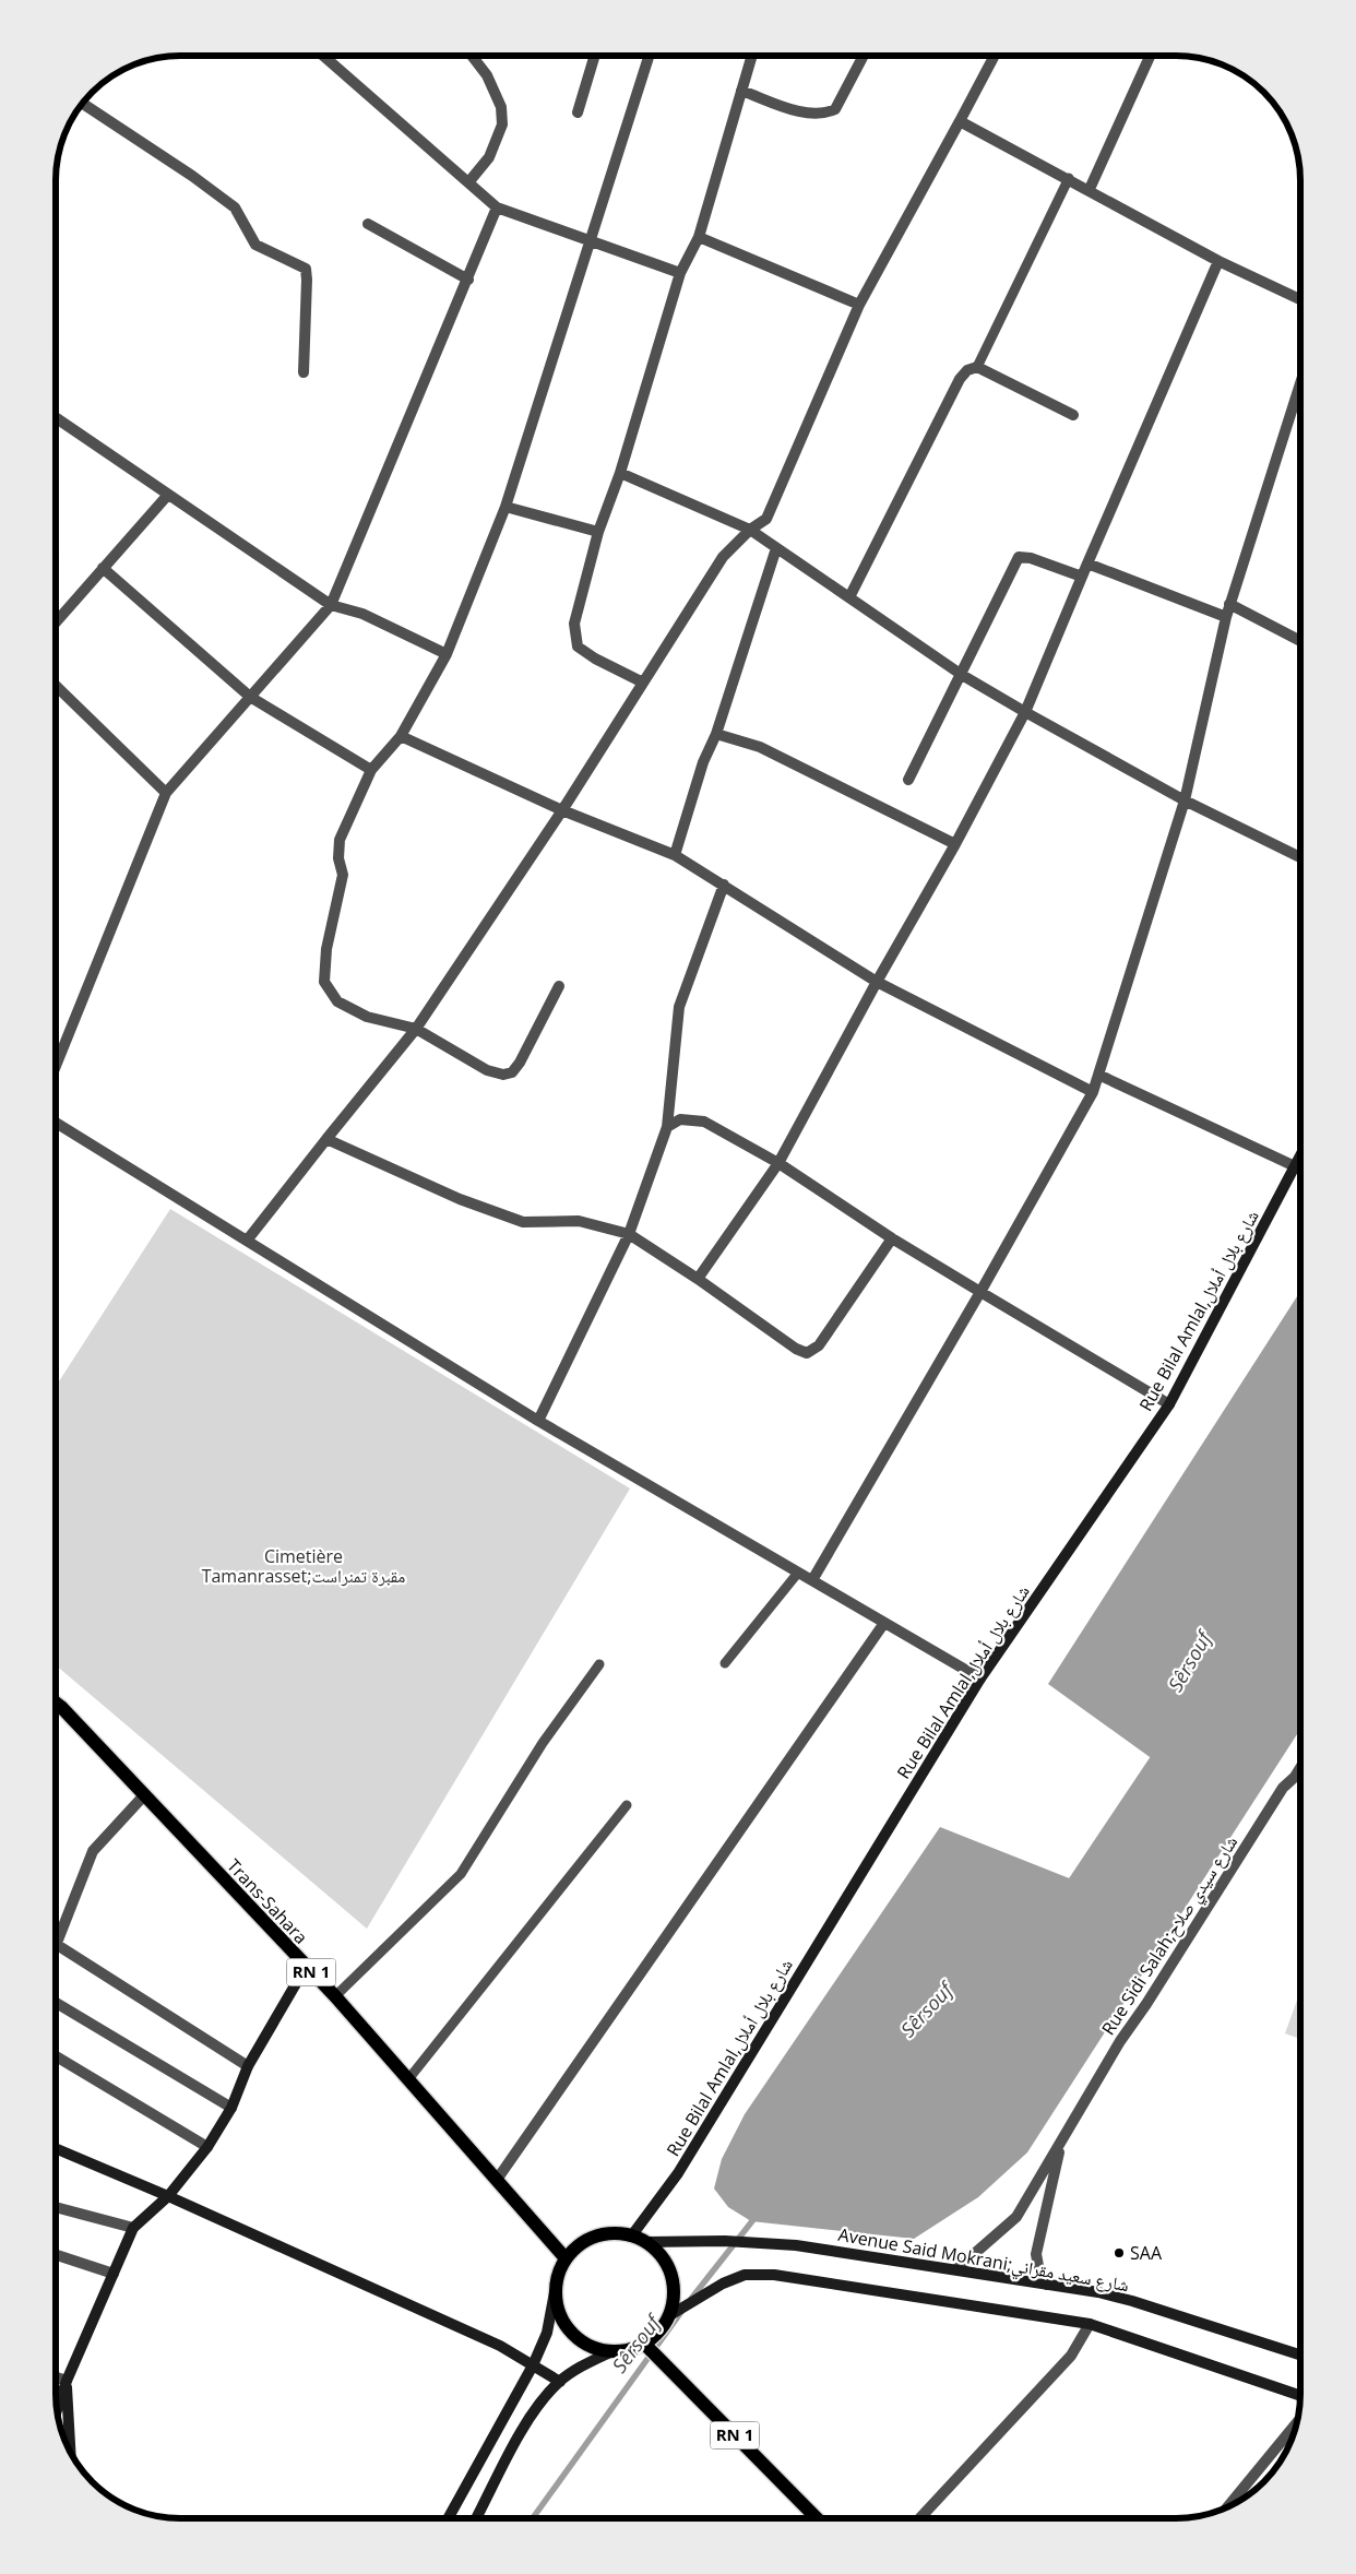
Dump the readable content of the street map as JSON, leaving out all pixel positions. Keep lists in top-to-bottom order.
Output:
{
  "streets": {
    "main road": ["Trans-Sahara", "RN 1"],
    "street": ["Rue Bilal Amlal,شارع بلال أملال", "Rue Sidi Salah;شارع سيدي صلاح", "Avenue Said Mokrani;شارع سعيد مقراني"]
  },
  "crossings": [
    ["Rue Bilal Amlal,شارع بلال أملال", "Trans-Sahara"],
    ["Rue Bilal Amlal,شارع بلال أملال", "RN 1"],
    ["Rue Bilal Amlal,شارع بلال أملال", "Avenue Said Mokrani;شارع سعيد مقراني"],
    ["Trans-Sahara", "RN 1"],
    ["Trans-Sahara", "Avenue Said Mokrani;شارع سعيد مقراني"],
    ["Rue Sidi Salah;شارع سيدي صلاح", "Avenue Said Mokrani;شارع سعيد مقراني"],
    ["RN 1", "Avenue Said Mokrani;شارع سعيد مقراني"]
  ],
  "water": ["Sêrsouf"],
  "parks": ["Cimetière Tamanrasset;مقبرة تمنراست"],
  "places": ["SAA"]
}
